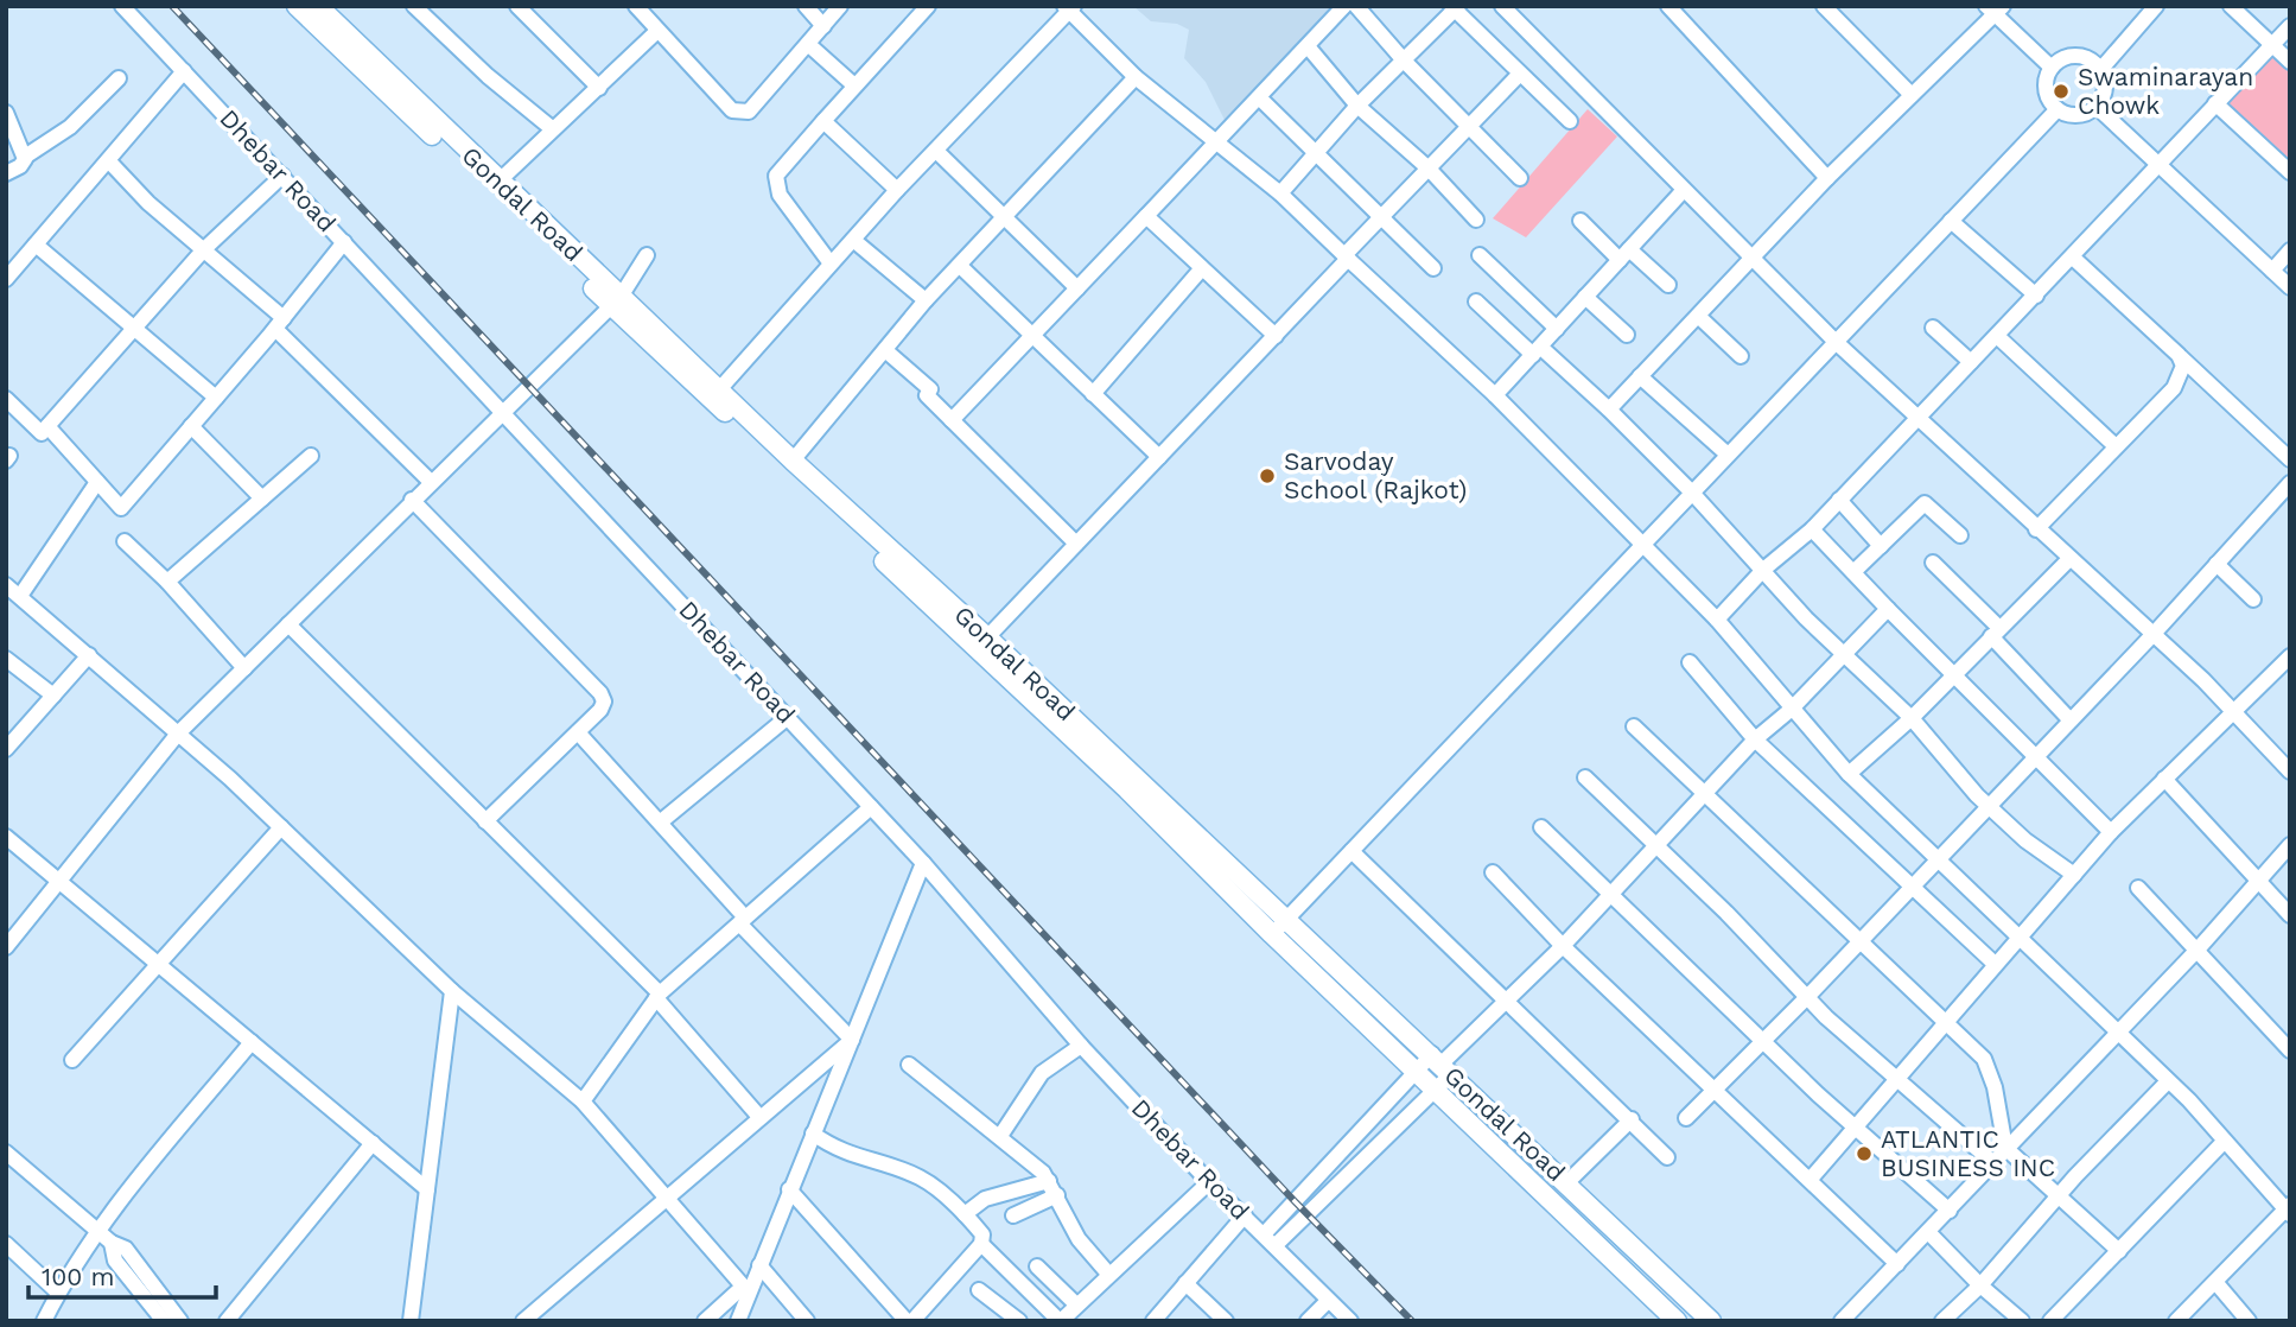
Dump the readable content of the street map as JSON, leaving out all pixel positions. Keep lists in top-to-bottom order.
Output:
{
  "streets": {
    "main road": ["Gondal Road"],
    "street": ["Dhebar Road"]
  },
  "places": ["Swaminarayan Chowk", "Sarvoday School (Rajkot)", "ATLANTIC BUSINESS INC"],
  "scale_bar": "100 m"
}
